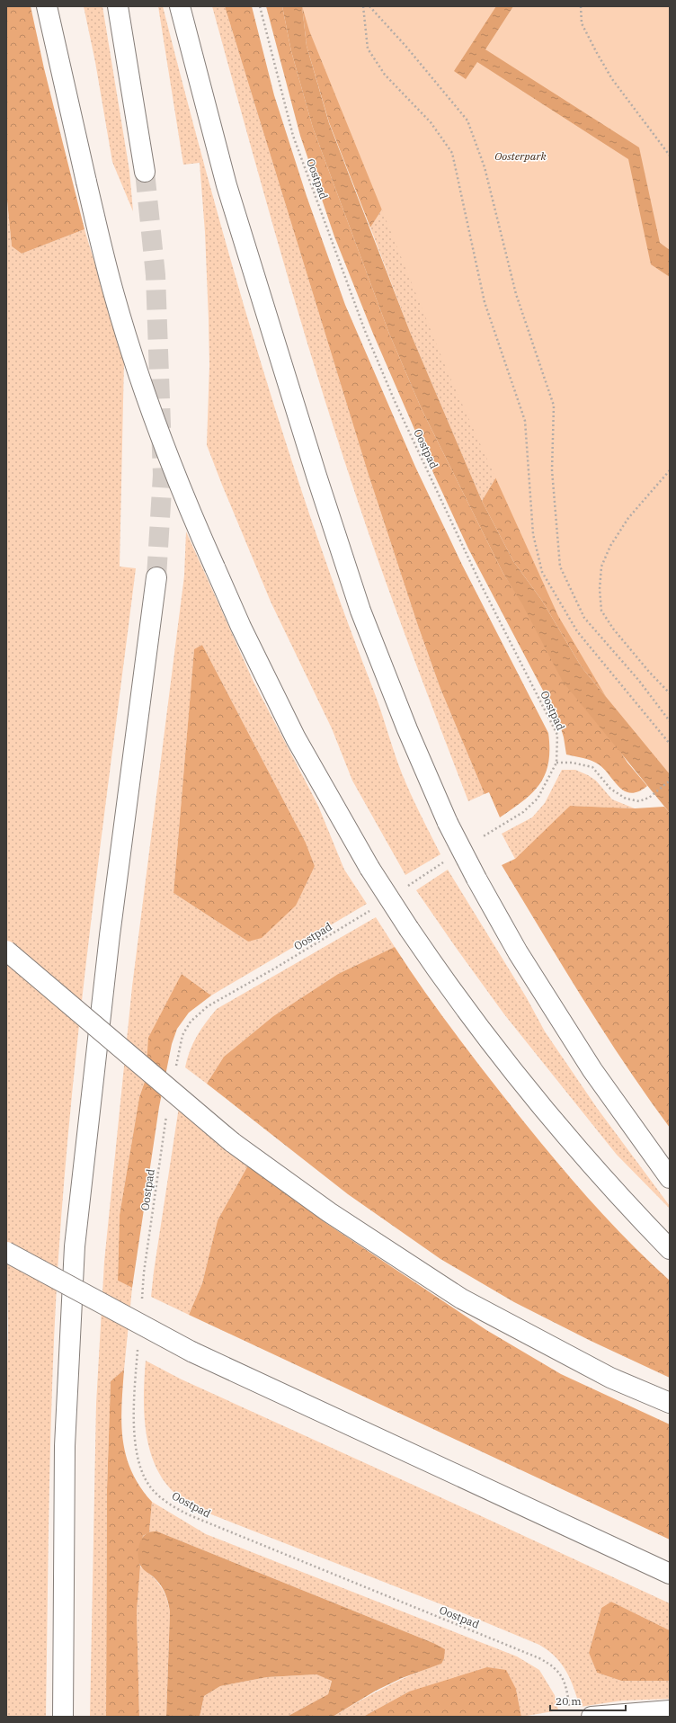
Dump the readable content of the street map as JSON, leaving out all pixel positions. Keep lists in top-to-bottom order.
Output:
{
  "streets": {
    "path": ["Oostpad"]
  },
  "parks": ["Oosterpark"],
  "scale_bar": "20 m"
}
